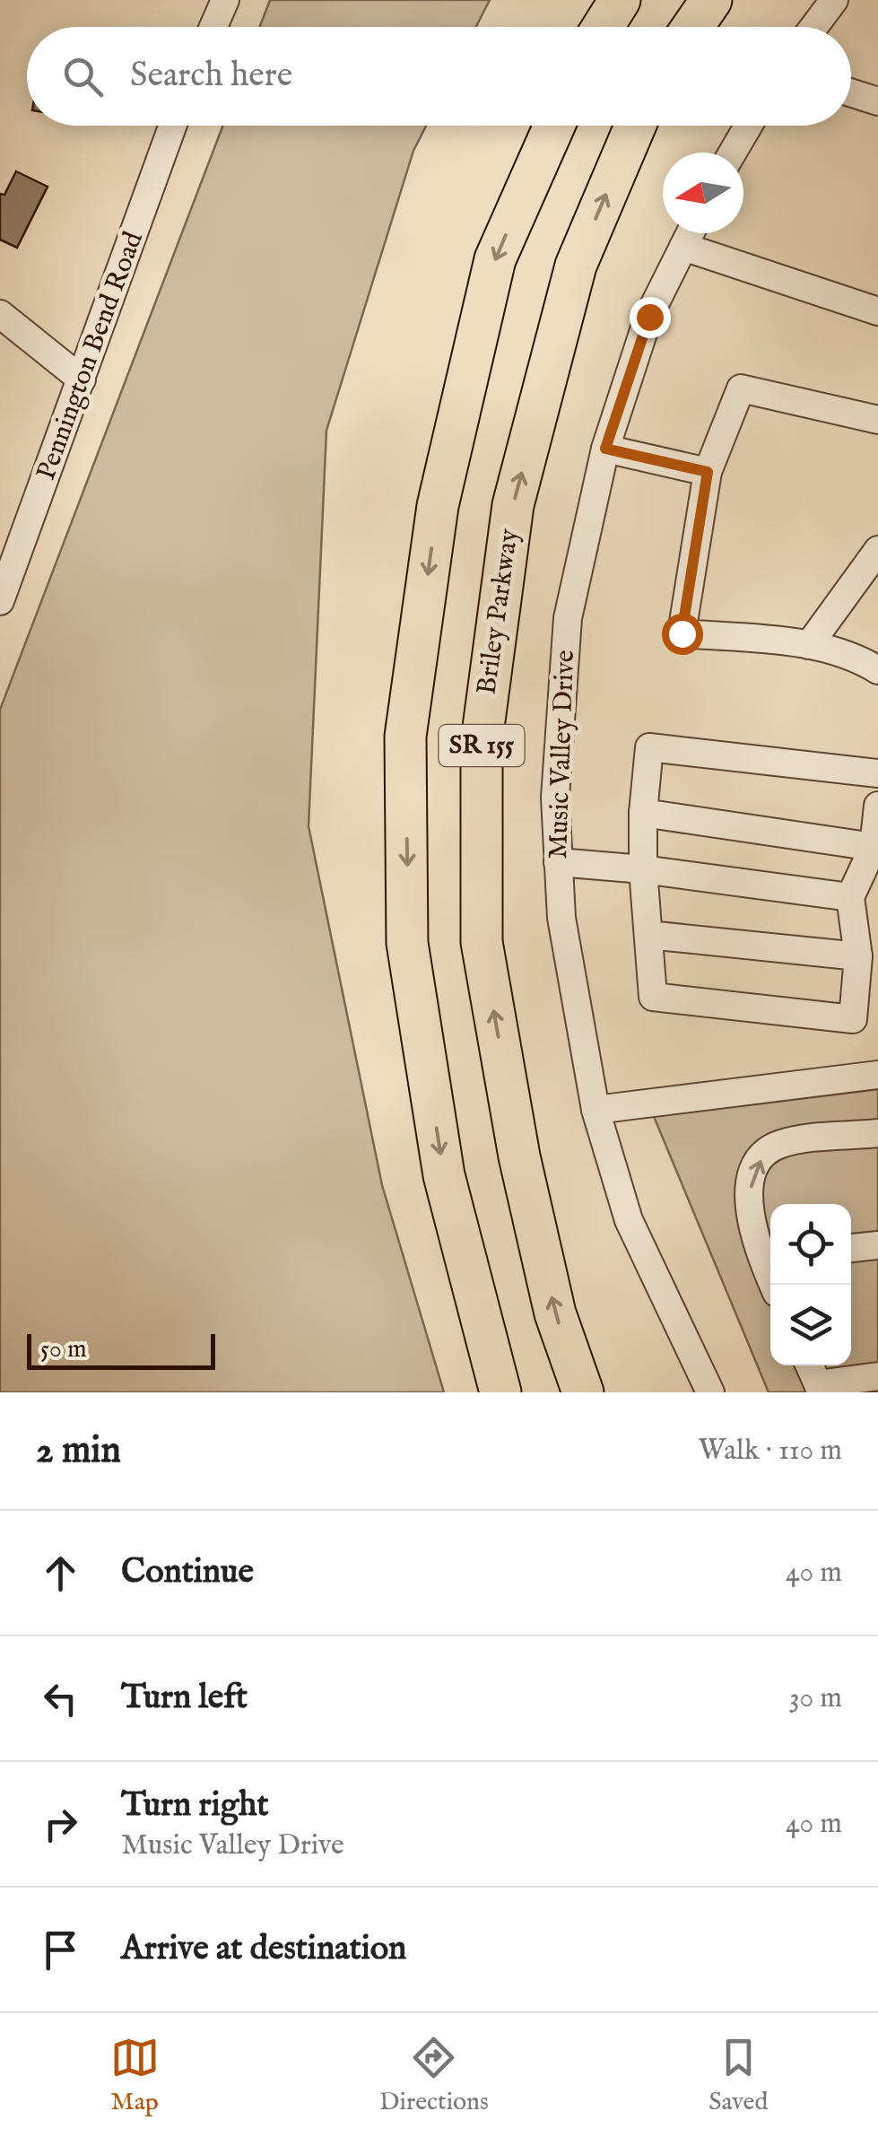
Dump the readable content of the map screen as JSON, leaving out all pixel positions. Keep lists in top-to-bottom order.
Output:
{
  "streets": {
    "highway": ["Briley Parkway", "SR 155"],
    "street": ["Pennington Bend Road", "Music Valley Drive"]
  },
  "scale_bar": "50 m",
  "north": "left",
  "page": {
    "search": "Search here",
    "scale": "50 m",
    "heading": ["2 min", "Walk · 110 m"],
    "list": [
      ["Continue", "40 m"],
      ["Turn left", "30 m"],
      ["Turn right", "Music Valley Drive", "40 m"],
      "Arrive at destination"
    ],
    "nav": ["Map", "Directions", "Saved"]
  }
}
